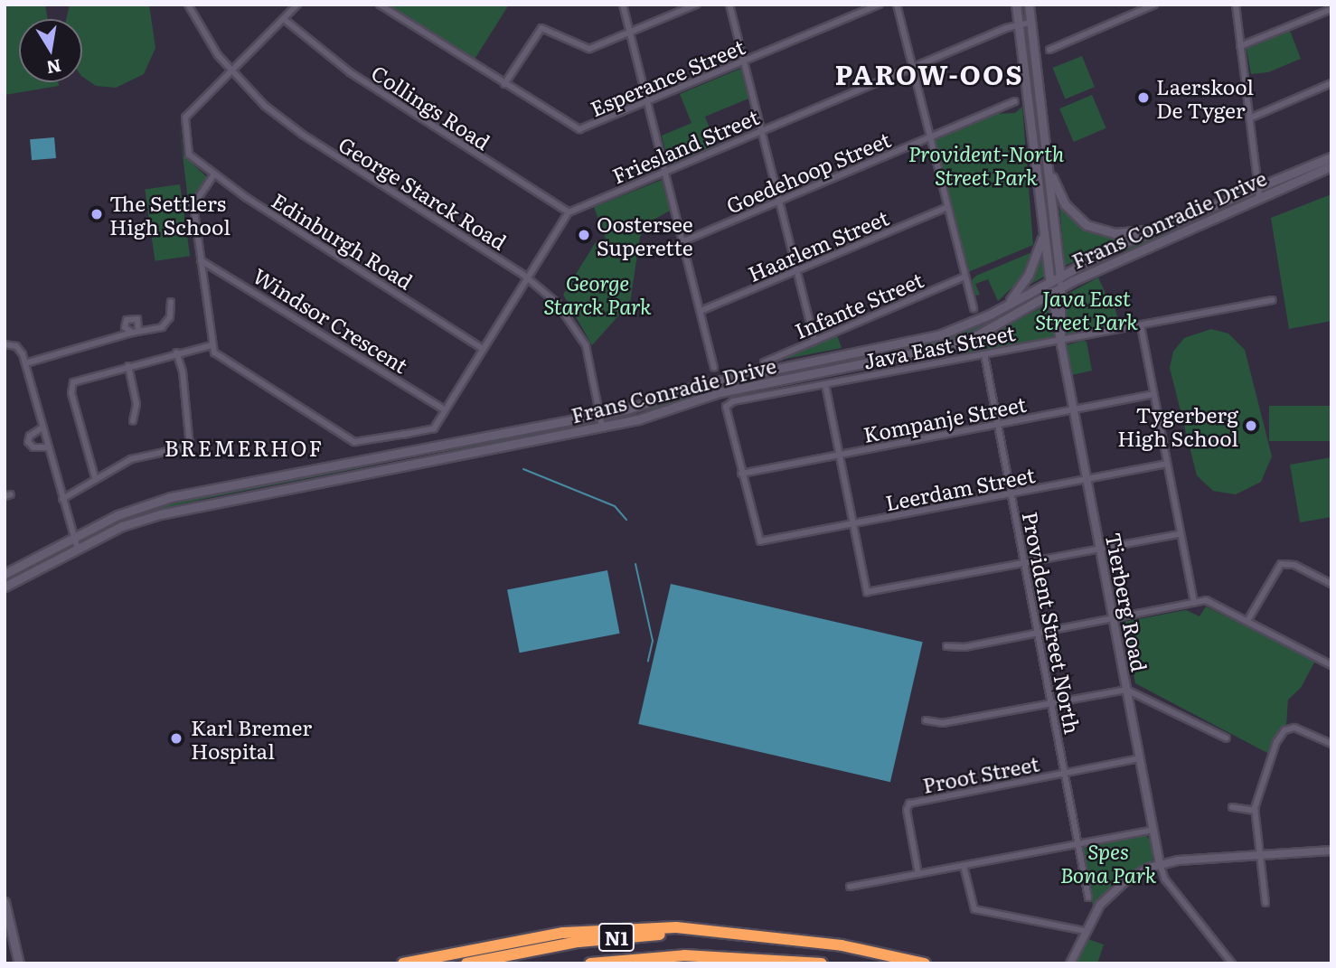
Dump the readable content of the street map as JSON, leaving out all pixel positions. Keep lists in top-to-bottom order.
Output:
{
  "streets": {
    "highway": ["N1"],
    "main road": ["Frans Conradie Drive", "Tierberg Road"],
    "street": [
      "Esperance Street",
      "Collings Road",
      "Friesland Street",
      "Goedehoop Street",
      "George Starck Road",
      "Edinburgh Road",
      "Haarlem Street",
      "Infante Street",
      "Windsor Crescent",
      "Java East Street",
      "Kompanje Street",
      "Leerdam Street",
      "Provident Street North",
      "Proot Street"
    ]
  },
  "crossings": [
    ["Collings Road", "Friesland Street"],
    ["Friesland Street", "Tierberg Road"],
    ["George Starck Road", "Frans Conradie Drive"],
    ["George Starck Road", "Edinburgh Road"],
    ["Frans Conradie Drive", "Tierberg Road"],
    ["Java East Street", "Kompanje Street"],
    ["Java East Street", "Leerdam Street"],
    ["Java East Street", "Tierberg Road"],
    ["Java East Street", "Provident Street North"],
    ["Kompanje Street", "Leerdam Street"],
    ["Kompanje Street", "Tierberg Road"],
    ["Kompanje Street", "Provident Street North"],
    ["Leerdam Street", "Tierberg Road"],
    ["Leerdam Street", "Provident Street North"],
    ["Tierberg Road", "Proot Street"],
    ["Provident Street North", "Proot Street"]
  ],
  "districts": ["PAROW-OOS", "BREMERHOF"],
  "parks": [
    "Provident-North Street Park",
    "George Starck Park",
    "Java East Street Park",
    "Spes Bona Park"
  ],
  "places": [
    "Laerskool De Tyger",
    "The Settlers High School",
    "Oostersee Superette",
    "Tygerberg High School",
    "Karl Bremer Hospital"
  ],
  "north": "bottom"
}
